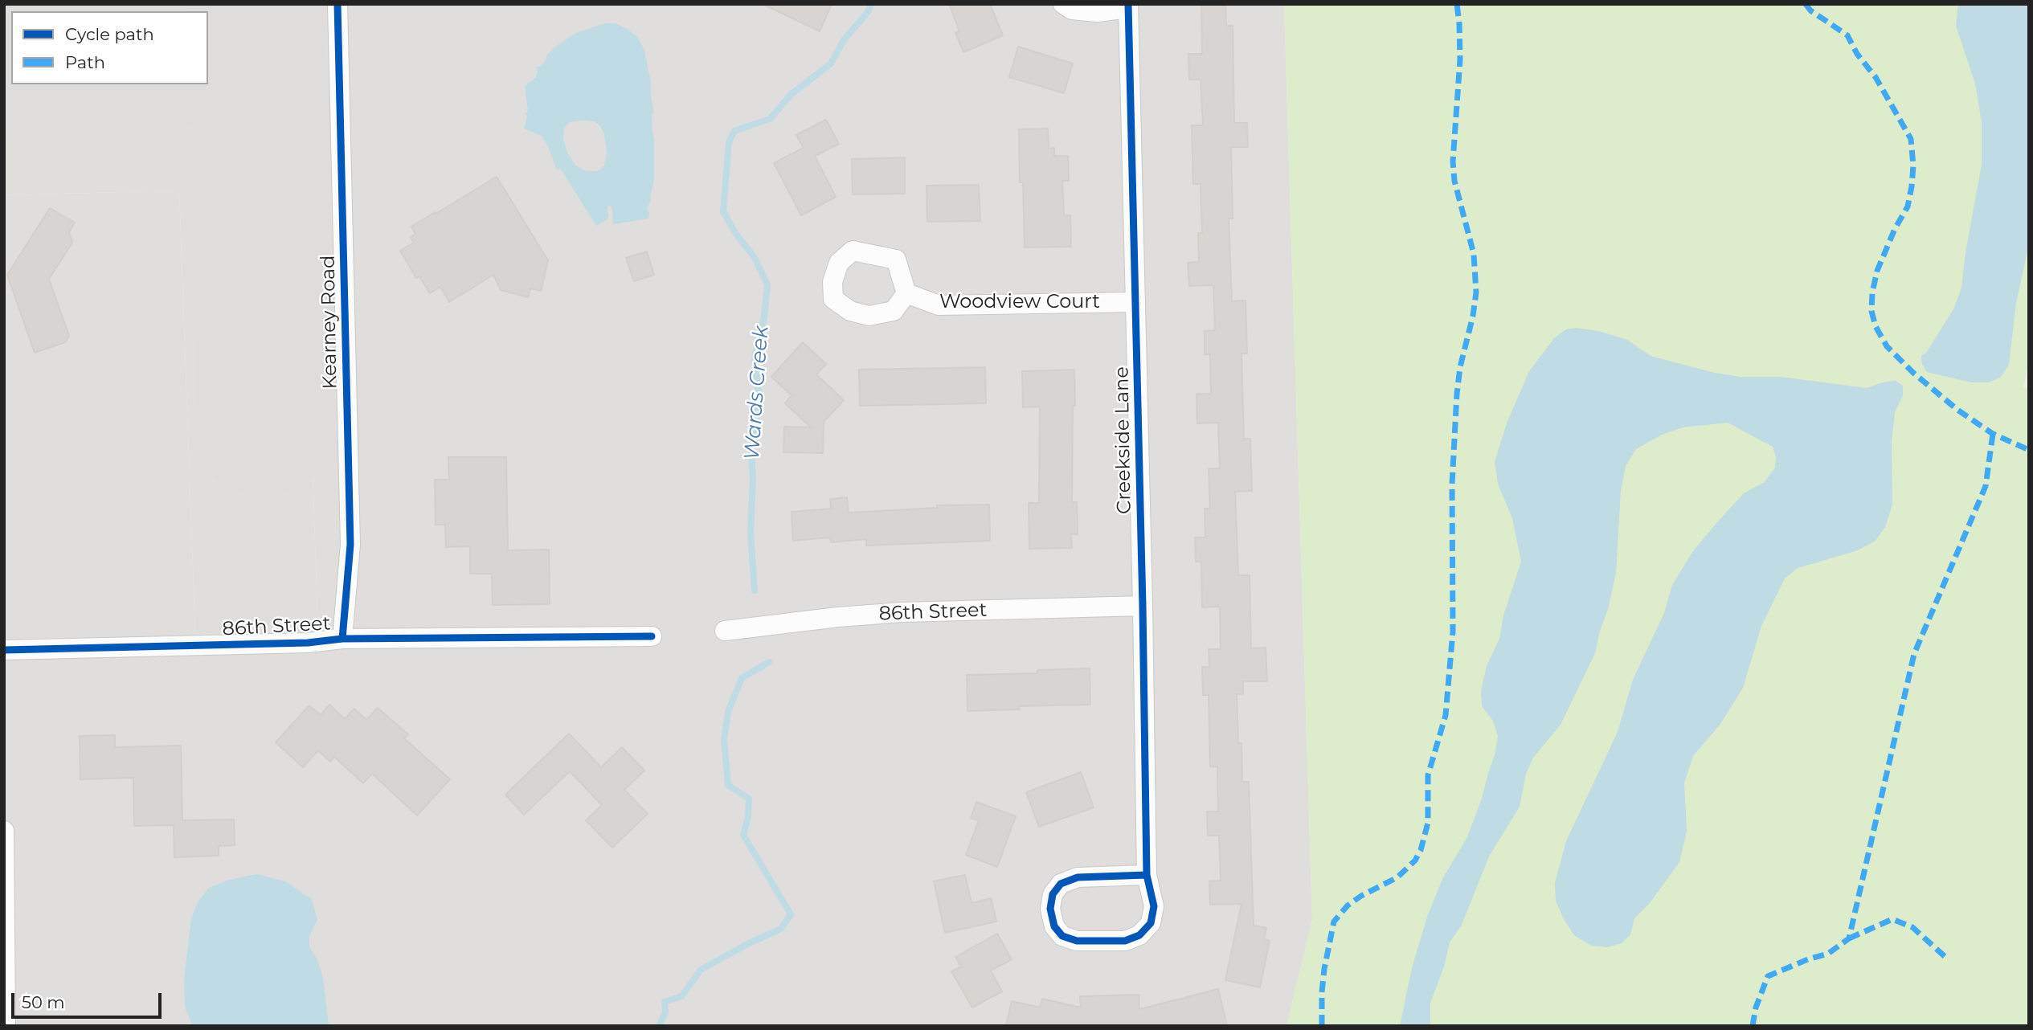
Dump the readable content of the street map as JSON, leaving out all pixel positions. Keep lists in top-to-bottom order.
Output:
{
  "streets": {
    "street": [
      "Woodview Court",
      "Kearney Road",
      "Creekside Lane",
      "86th Street"
    ]
  },
  "crossings": [
    ["Woodview Court", "Creekside Lane"],
    ["Kearney Road", "86th Street"],
    ["Creekside Lane", "86th Street"]
  ],
  "water": ["Wards Creek"],
  "legend": ["Cycle path", "Path"],
  "scale_bar": "50 m"
}
